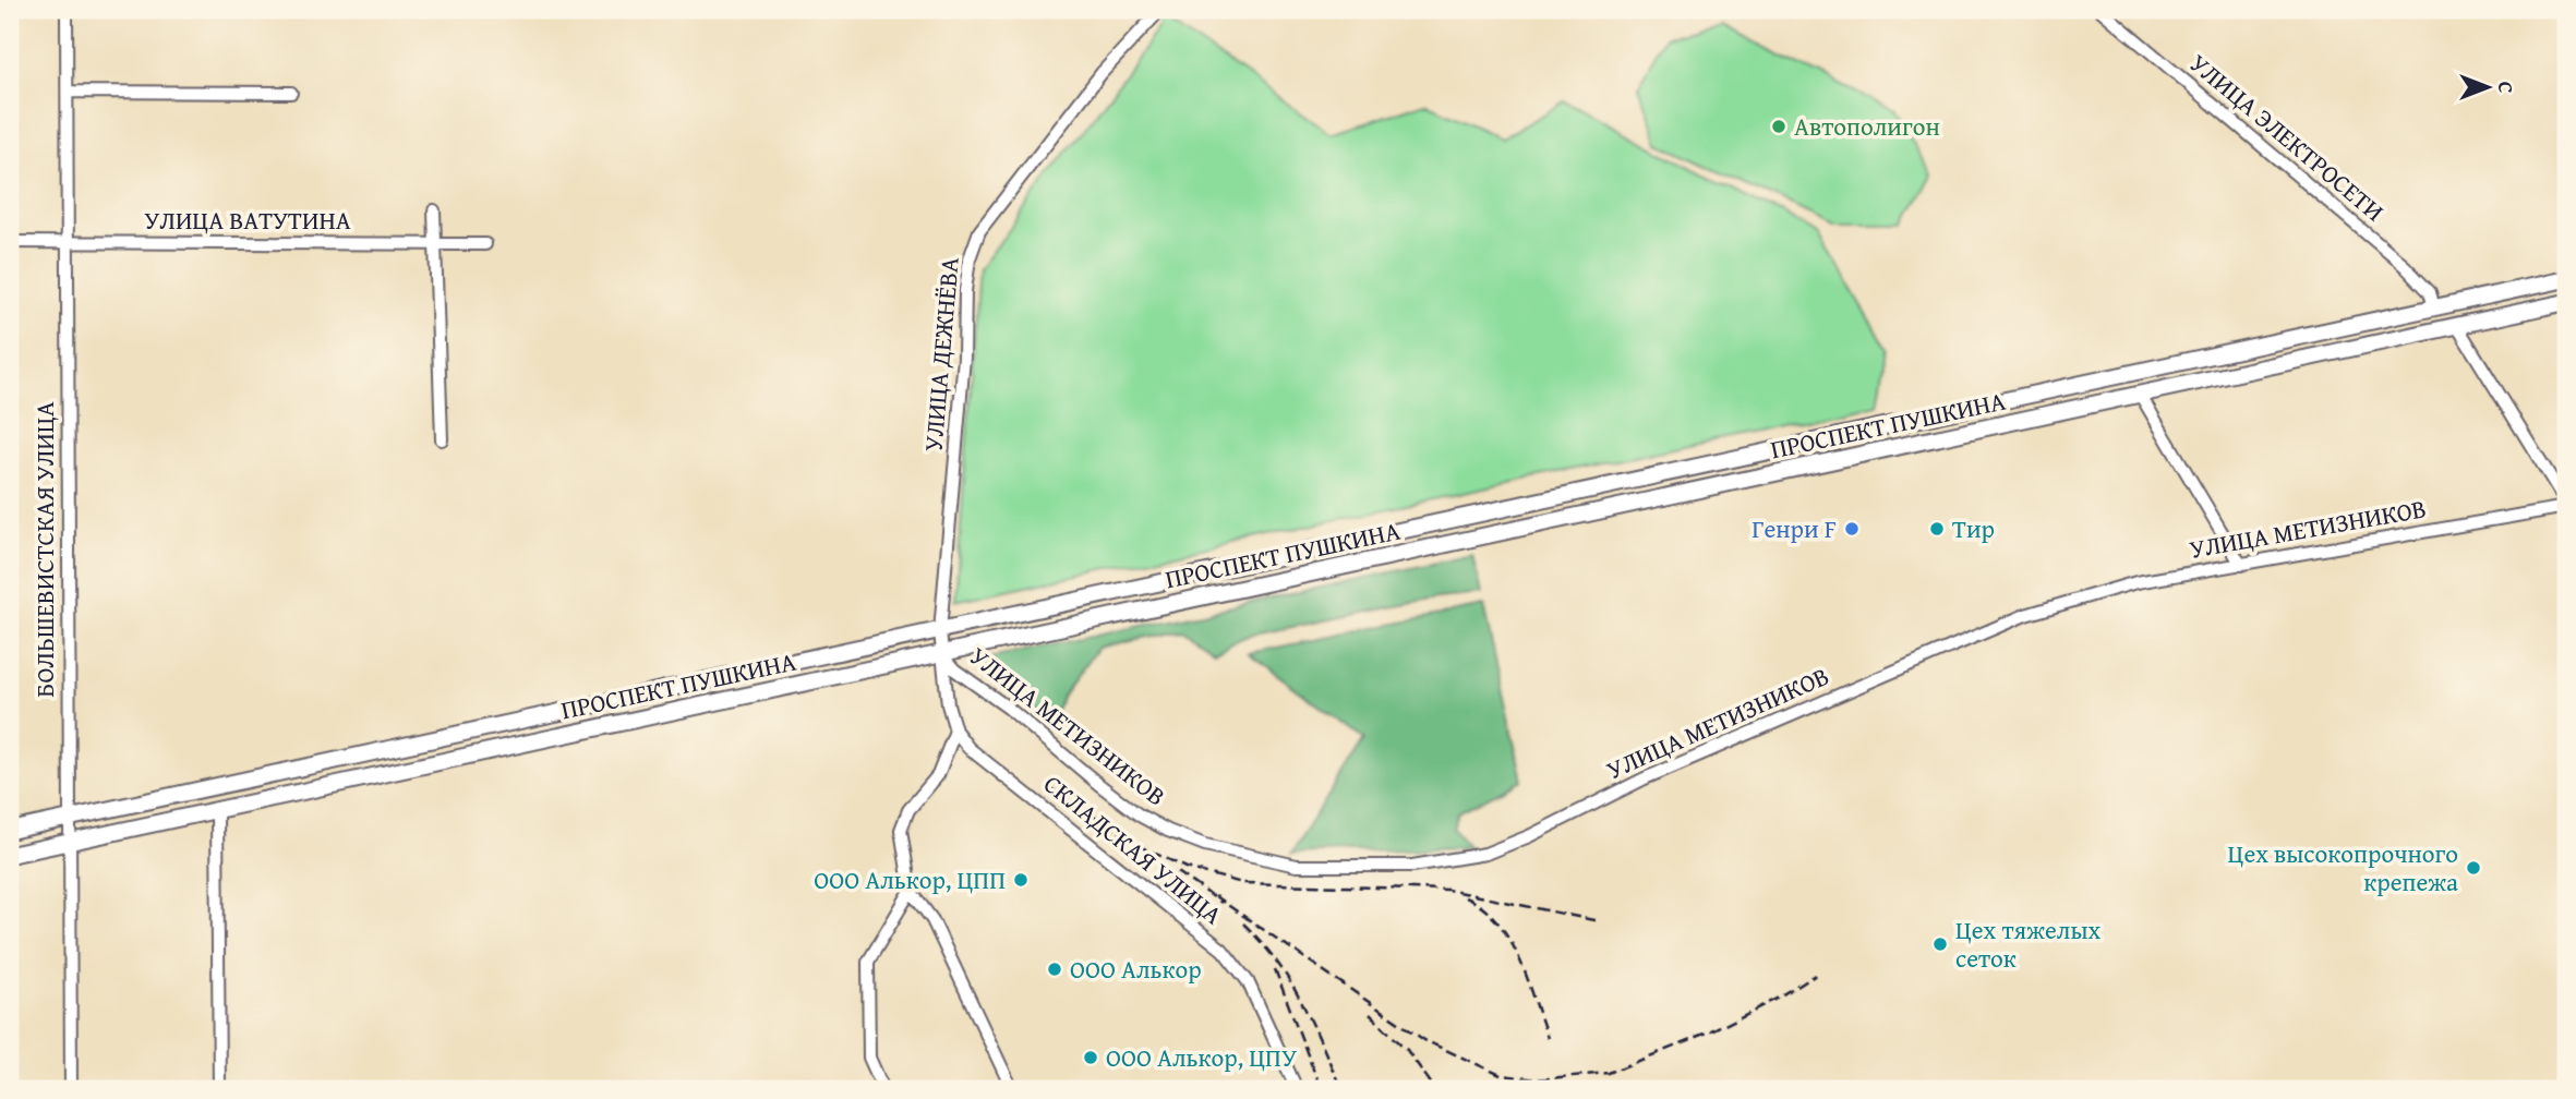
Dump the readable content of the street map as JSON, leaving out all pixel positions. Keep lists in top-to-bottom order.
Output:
{
  "streets": {
    "main road": ["ПРОСПЕКТ ПУШКИНА"],
    "street": [
      "УЛИЦА ЭЛЕКТРОСЕТИ",
      "УЛИЦА ВАТУТИНА",
      "УЛИЦА ДЕЖНЁВА",
      "УЛИЦА МЕТИЗНИКОВ",
      "БОЛЬШЕВИСТСКАЯ УЛИЦА",
      "СКЛАДСКАЯ УЛИЦА"
    ]
  },
  "crossings": [
    ["УЛИЦА ЭЛЕКТРОСЕТИ", "ПРОСПЕКТ ПУШКИНА"],
    ["УЛИЦА ВАТУТИНА", "БОЛЬШЕВИСТСКАЯ УЛИЦА"],
    ["УЛИЦА ДЕЖНЁВА", "ПРОСПЕКТ ПУШКИНА"],
    ["УЛИЦА ДЕЖНЁВА", "УЛИЦА МЕТИЗНИКОВ"],
    ["УЛИЦА ДЕЖНЁВА", "СКЛАДСКАЯ УЛИЦА"],
    ["ПРОСПЕКТ ПУШКИНА", "УЛИЦА МЕТИЗНИКОВ"],
    ["ПРОСПЕКТ ПУШКИНА", "БОЛЬШЕВИСТСКАЯ УЛИЦА"],
    ["ПРОСПЕКТ ПУШКИНА", "СКЛАДСКАЯ УЛИЦА"],
    ["УЛИЦА МЕТИЗНИКОВ", "СКЛАДСКАЯ УЛИЦА"]
  ],
  "places": [
    "Автополигон",
    "Генри F",
    "Тир",
    "Цех высокопрочного крепежа",
    "ООО Алькор, ЦПП",
    "Цех тяжелых сеток",
    "ООО Алькор",
    "ООО Алькор, ЦПУ"
  ],
  "north": "right"
}
